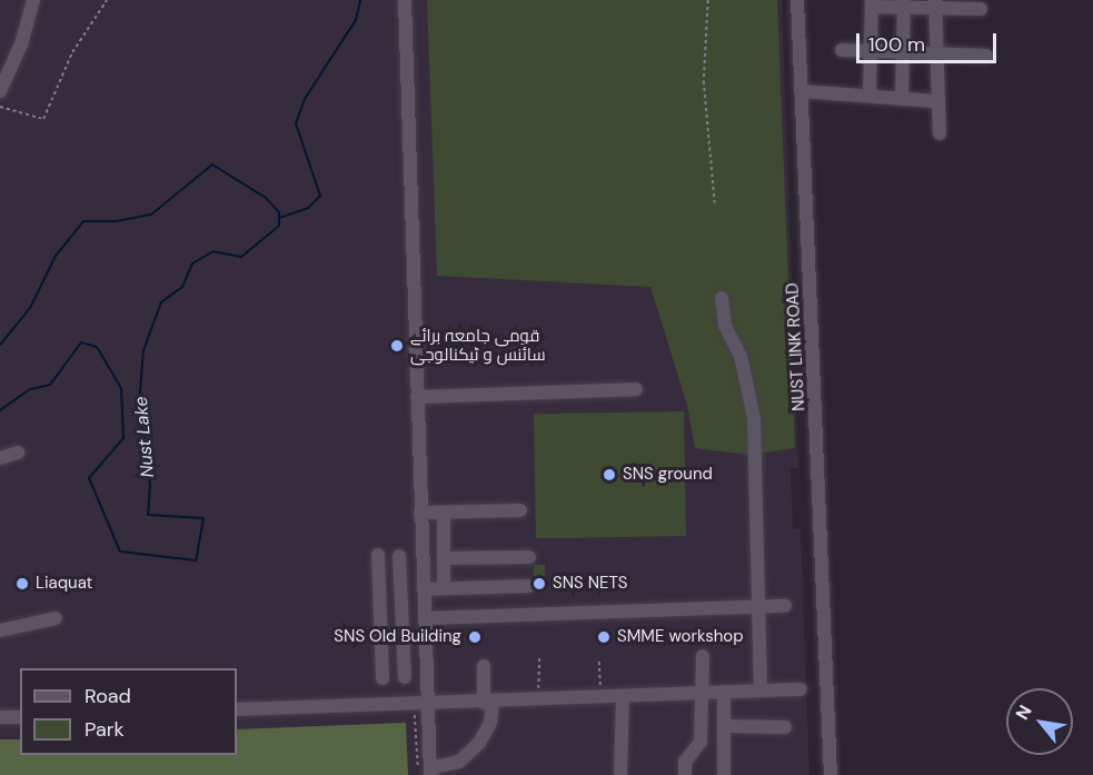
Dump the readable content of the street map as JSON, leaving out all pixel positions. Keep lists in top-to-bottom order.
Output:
{
  "streets": {
    "street": ["NUST LINK ROAD"]
  },
  "water": ["Nust Lake"],
  "places": [
    "قومی جامعہ برائے سائنس و ٹیکنالوجی",
    "SNS ground",
    "Liaquat",
    "SNS NETS",
    "SNS Old Building",
    "SMME workshop"
  ],
  "legend": ["Road", "Park"],
  "scale_bar": "100 m",
  "north": "top left"
}
